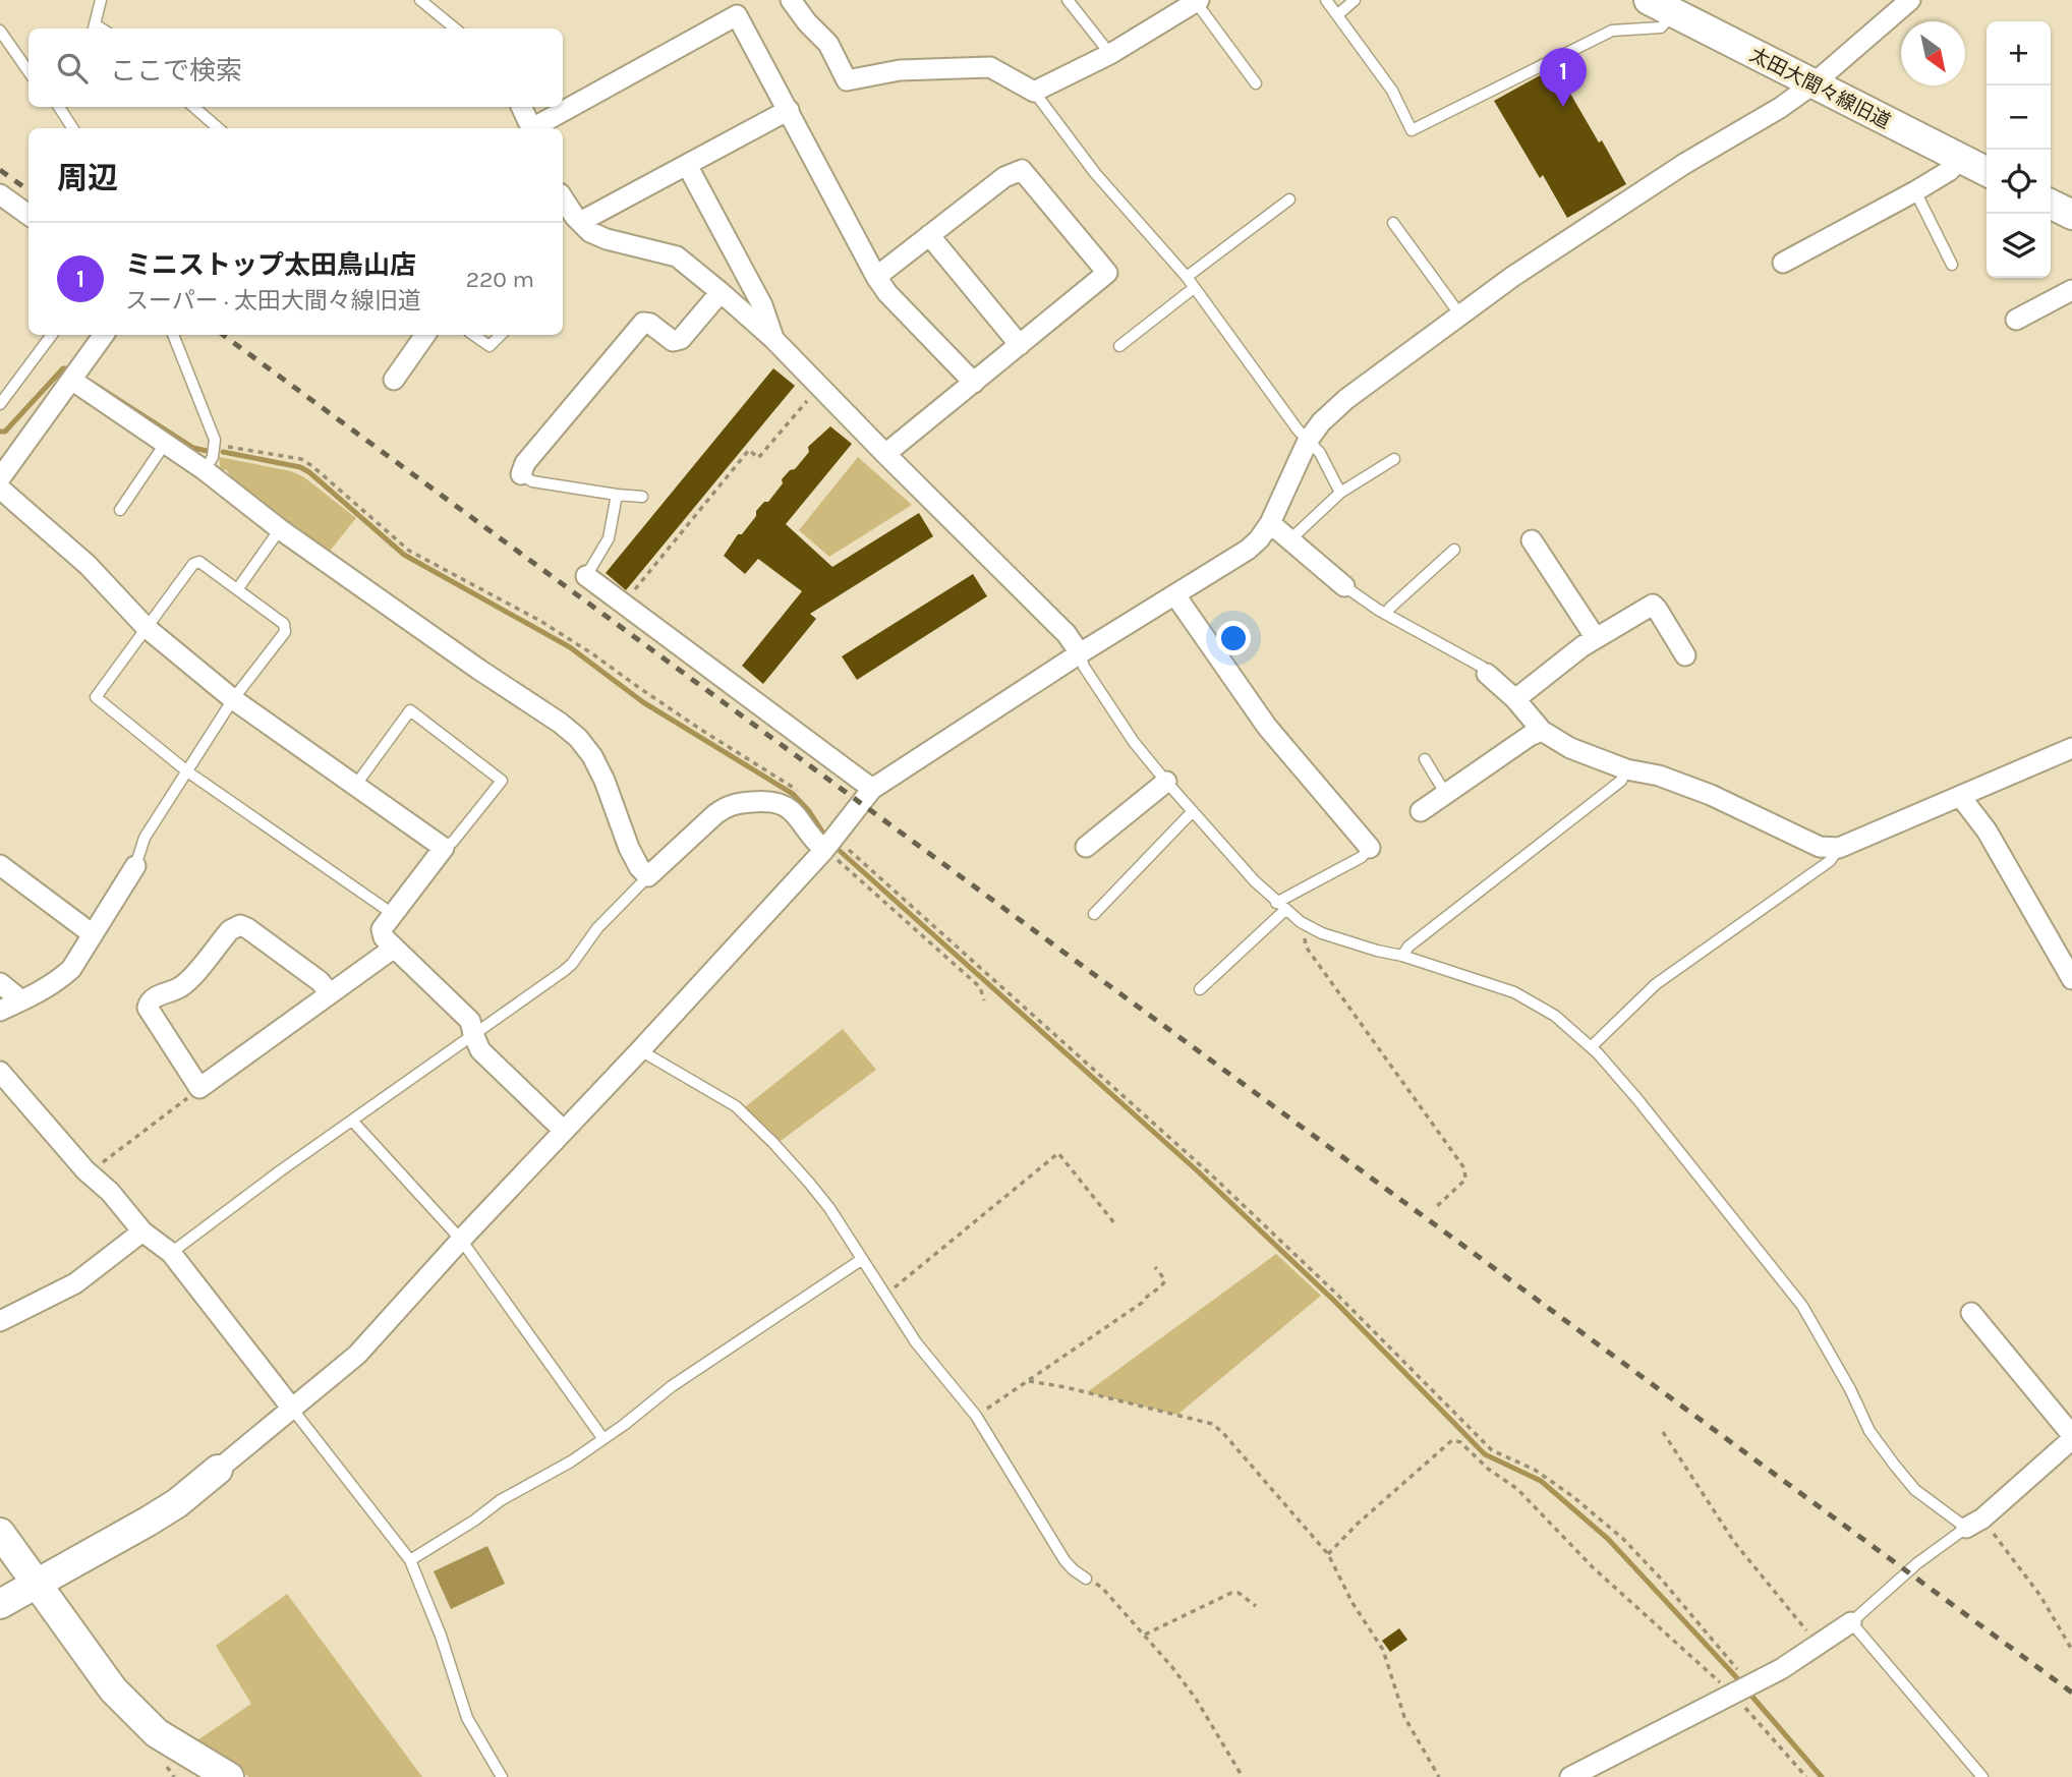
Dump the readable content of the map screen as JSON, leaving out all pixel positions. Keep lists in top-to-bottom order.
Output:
{
  "streets": {
    "street": ["太田大間々線旧道"]
  },
  "north": "bottom right",
  "page": {
    "map_buttons": ["+", "−"],
    "search": "ここで検索",
    "pins": "1",
    "heading": "周辺",
    "list": [
      {
        "mark": "1",
        "name": "ミニストップ太田鳥山店",
        "note": "スーパー · 太田大間々線旧道",
        "value": "220 m"
      }
    ]
  }
}
